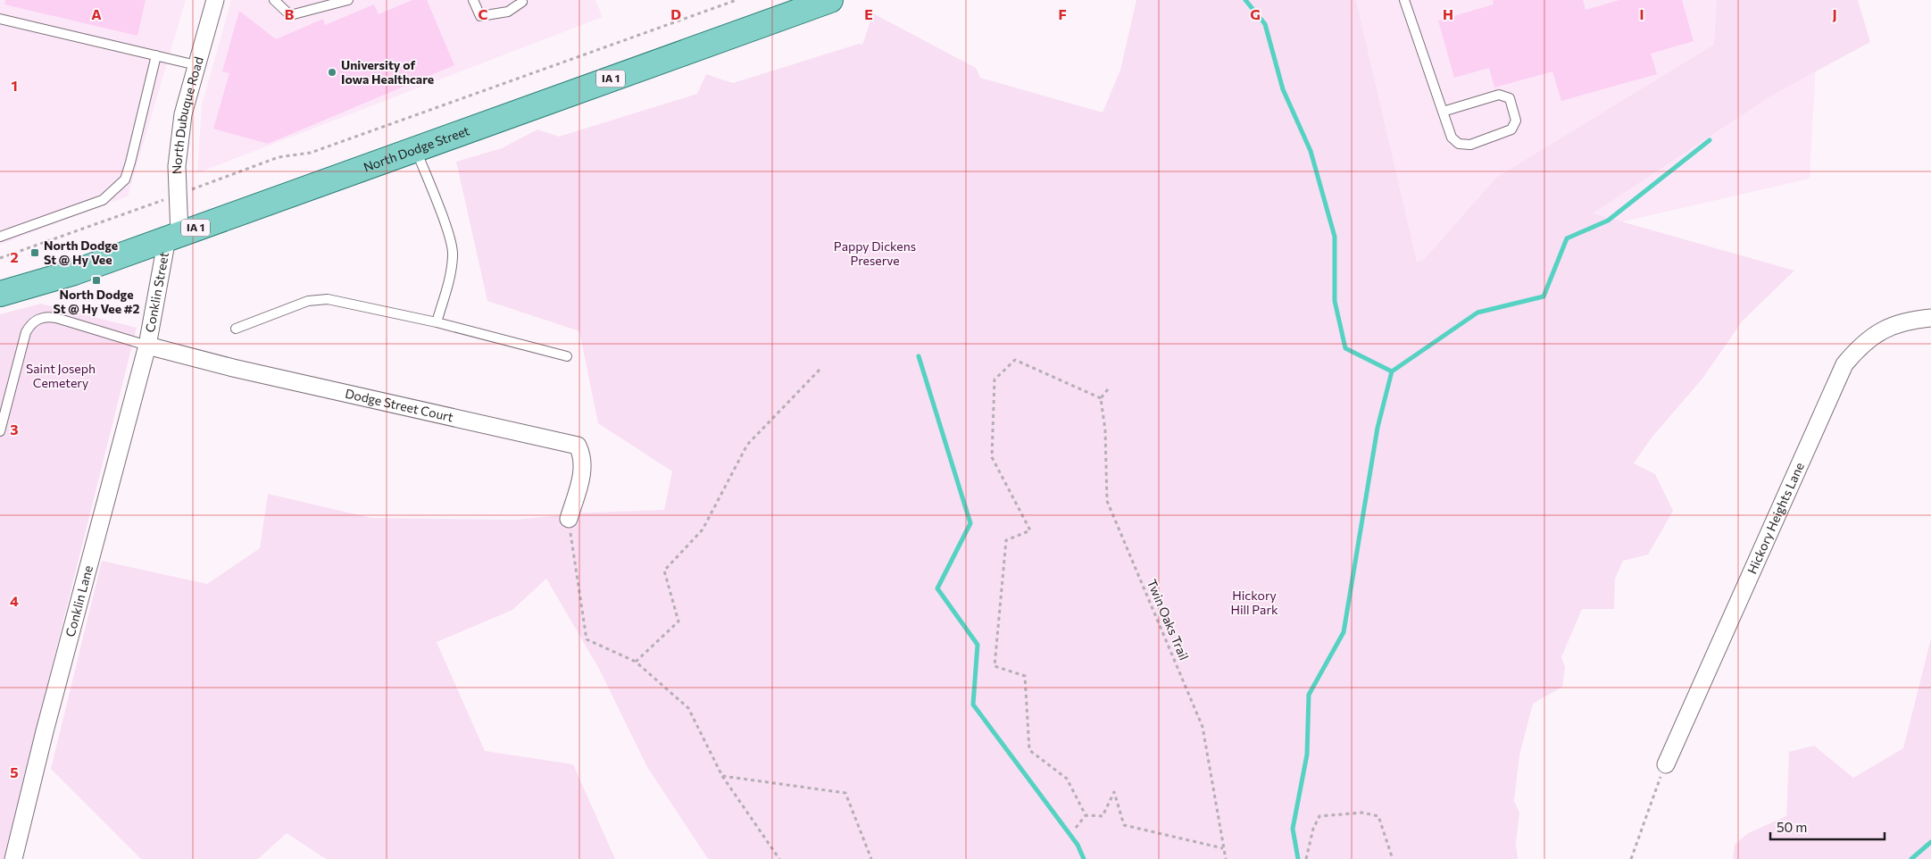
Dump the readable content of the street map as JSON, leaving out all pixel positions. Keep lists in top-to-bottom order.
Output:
{
  "streets": {
    "main road": ["IA 1", "North Dodge Street"],
    "street": [
      "North Dubuque Road",
      "Conklin Street",
      "Dodge Street Court",
      "Hickory Heights Lane",
      "Conklin Lane"
    ],
    "path": ["Twin Oaks Trail"]
  },
  "crossings": [
    ["North Dubuque Road", "North Dodge Street"],
    ["North Dubuque Road", "Conklin Street"],
    ["North Dodge Street", "Conklin Street"],
    ["Conklin Street", "Dodge Street Court"],
    ["Conklin Street", "Conklin Lane"],
    ["Dodge Street Court", "Conklin Lane"]
  ],
  "parks": ["Pappy Dickens Preserve", "Saint Joseph Cemetery", "Hickory Hill Park"],
  "places": {
    "other": ["University of Iowa Healthcare"],
    "transit": ["North Dodge St @ Hy Vee", "North Dodge St @ Hy Vee #2"]
  },
  "scale_bar": "50 m",
  "grid": {
    "columns": [
      "A",
      "B",
      "C",
      "D",
      "E",
      "F",
      "G",
      "H",
      "I",
      "J"
    ],
    "rows": [
      "1",
      "2",
      "3",
      "4",
      "5"
    ]
  }
}
